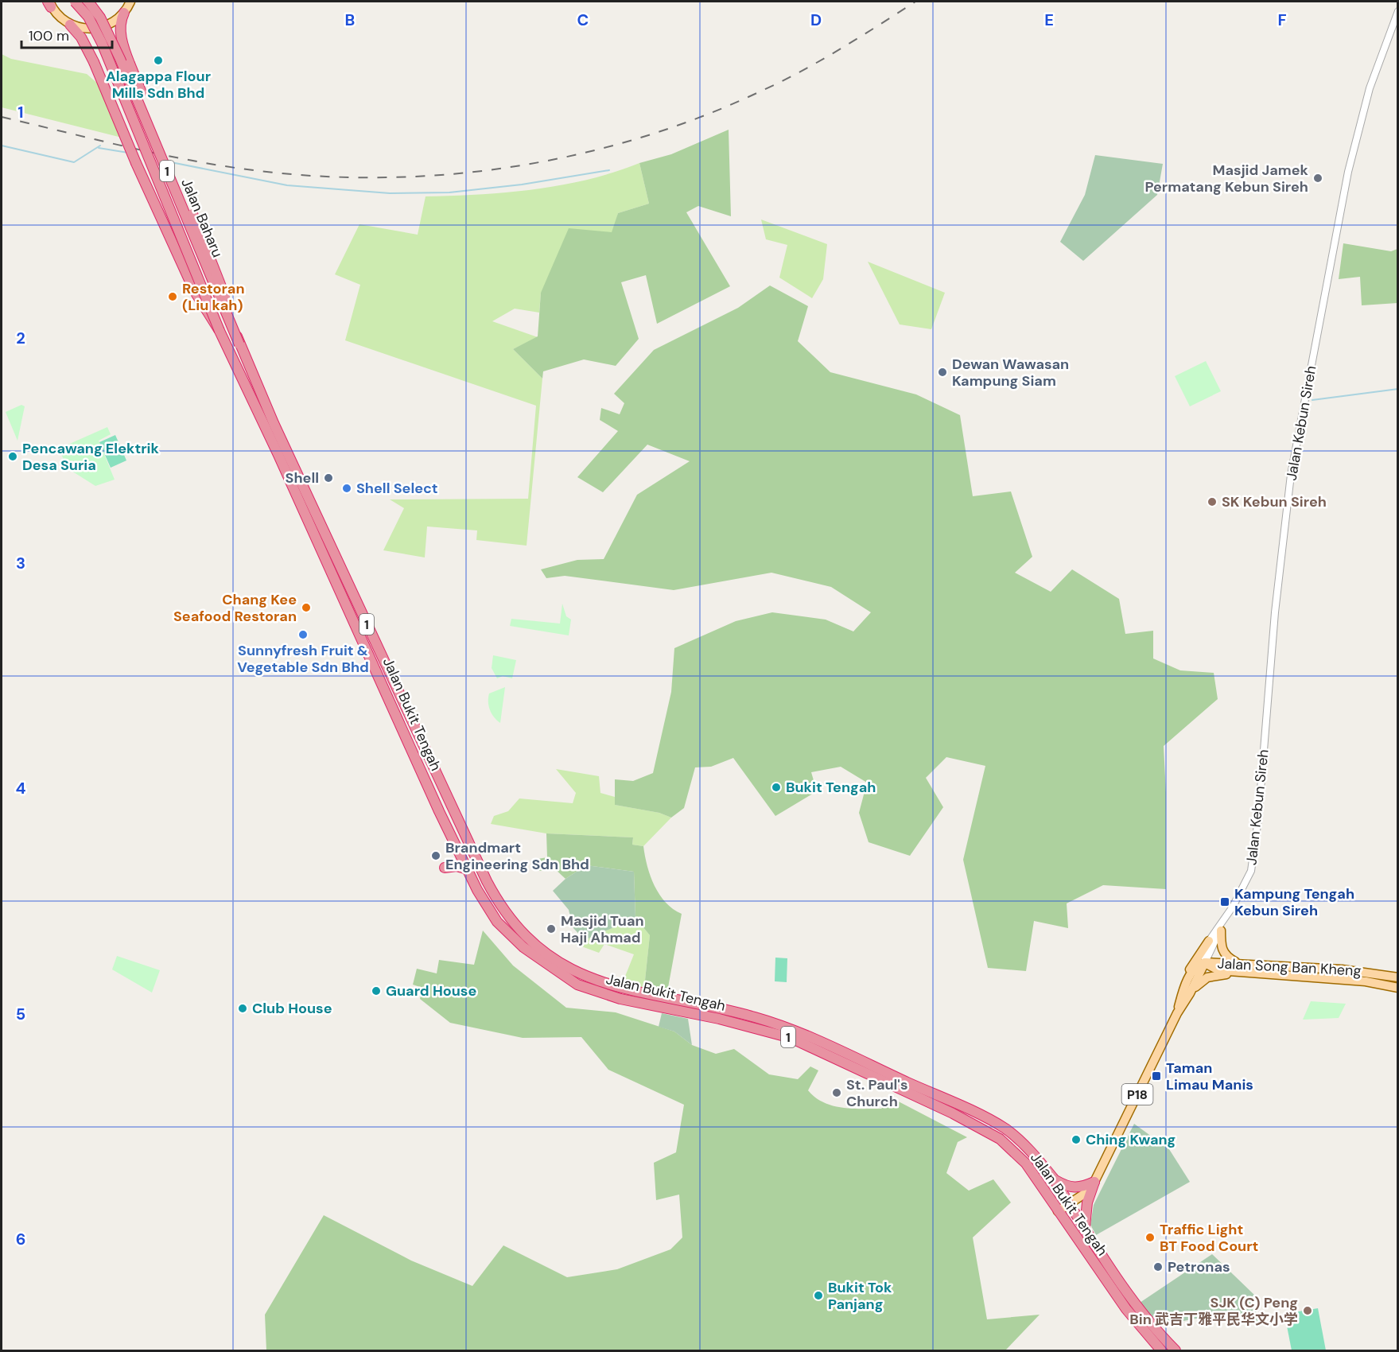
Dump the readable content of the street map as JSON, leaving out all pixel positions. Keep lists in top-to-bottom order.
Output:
{
  "streets": {
    "highway": ["1", "Jalan Baharu", "Jalan Bukit Tengah"],
    "main road": ["Jalan Kebun Sireh", "Jalan Song Ban Kheng", "P18"]
  },
  "crossings": [
    ["Jalan Baharu", "Jalan Bukit Tengah"],
    ["Jalan Kebun Sireh", "Jalan Bukit Tengah"],
    ["Jalan Kebun Sireh", "Jalan Song Ban Kheng"]
  ],
  "places": {
    "other": [
      "Alagappa Flour Mills Sdn Bhd",
      "Masjid Jamek Permatang Kebun Sireh",
      "Restoran (Liu kah)",
      "Dewan Wawasan Kampung Siam",
      "Pencawang Elektrik Desa Suria",
      "Shell",
      "Shell Select",
      "SK Kebun Sireh",
      "Chang Kee Seafood Restoran",
      "Sunnyfresh Fruit & Vegetable Sdn Bhd",
      "Bukit Tengah",
      "Brandmart Engineering Sdn Bhd",
      "Masjid Tuan Haji Ahmad",
      "Guard House",
      "Club House",
      "St. Paul's Church",
      "Ching Kwang",
      "Traffic Light BT Food Court",
      "Petronas",
      "Bukit Tok Panjang",
      "SJK (C) Peng Bin 武吉丁雅平民华文小学"
    ],
    "transit": ["Kampung Tengah Kebun Sireh", "Taman Limau Manis"]
  },
  "scale_bar": "100 m",
  "grid": {
    "columns": [
      "B",
      "C",
      "D",
      "E",
      "F"
    ],
    "rows": [
      "1",
      "2",
      "3",
      "4",
      "5",
      "6"
    ]
  }
}
